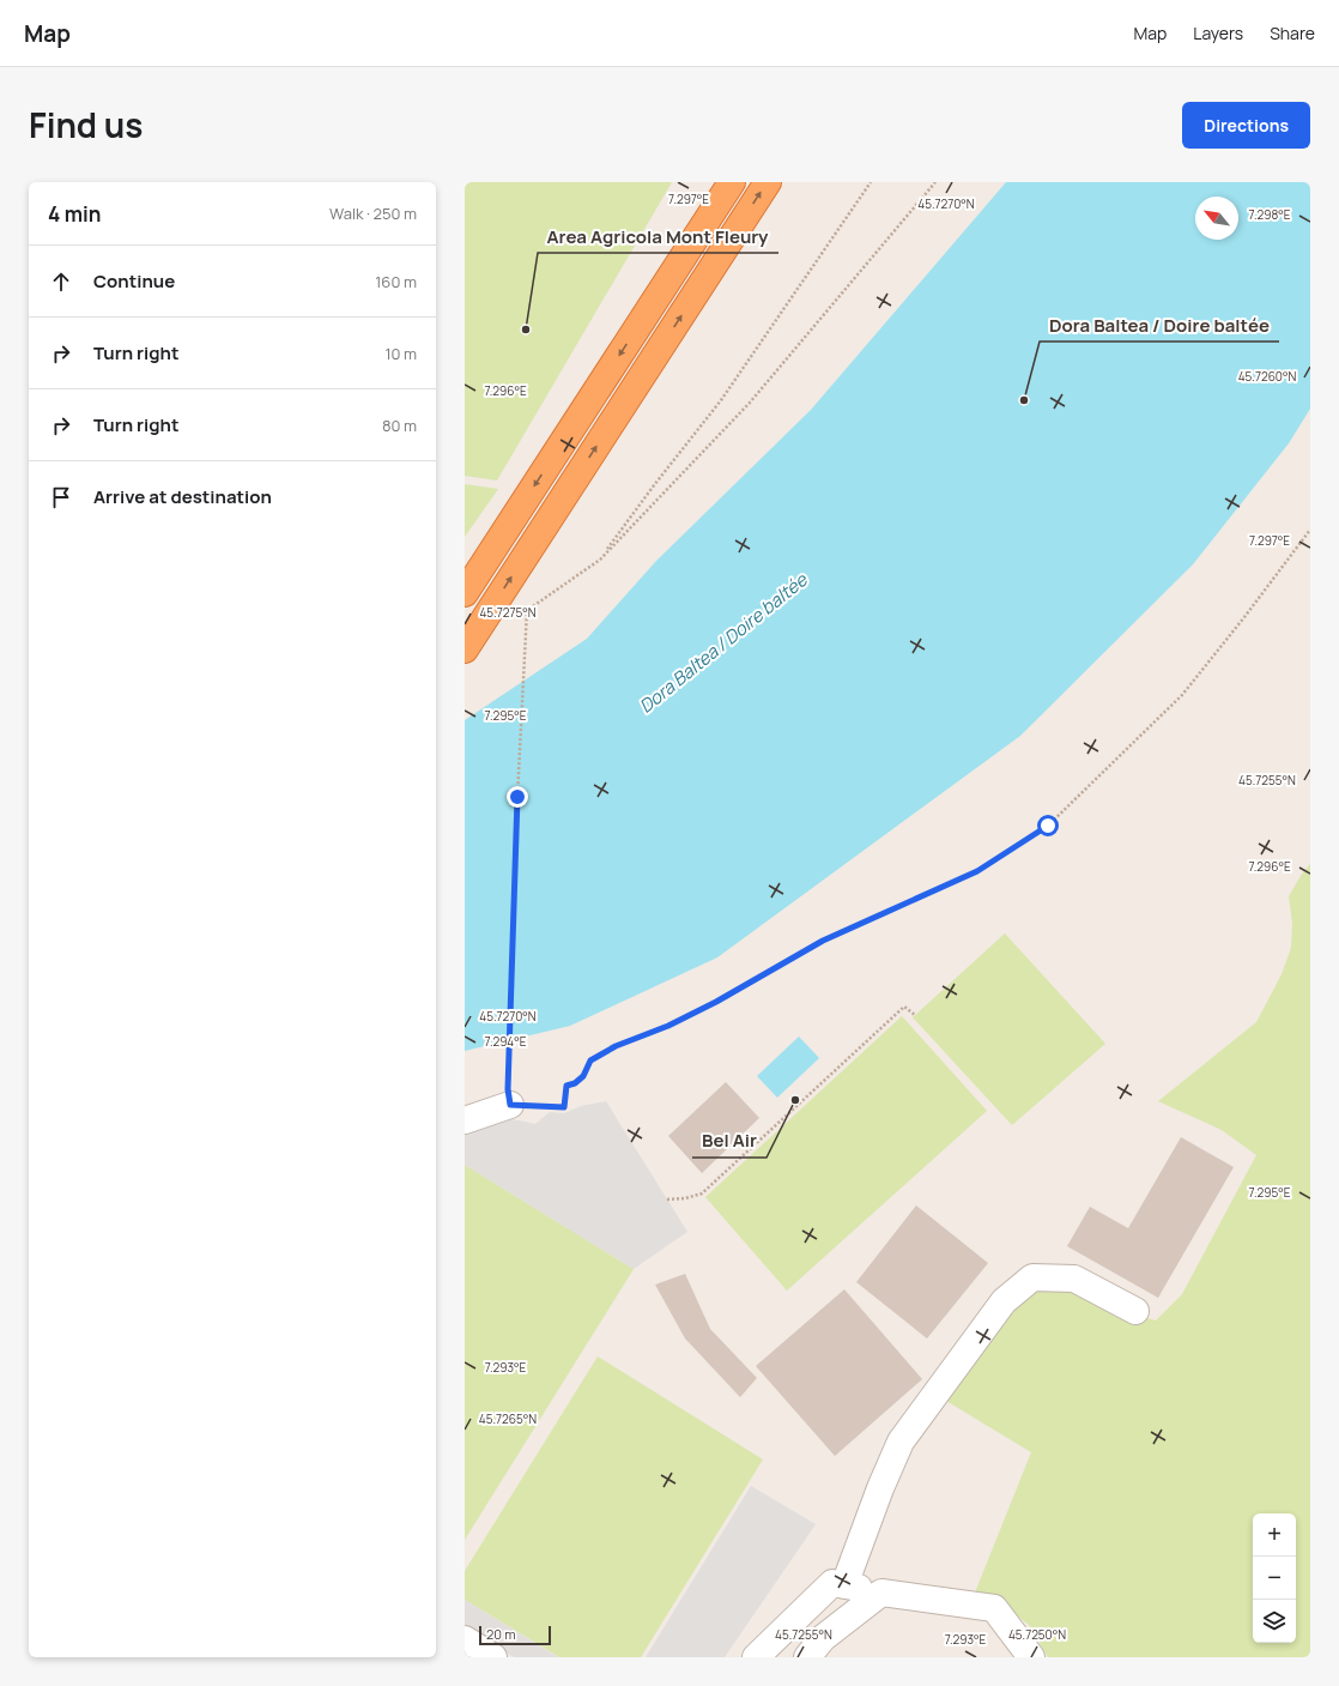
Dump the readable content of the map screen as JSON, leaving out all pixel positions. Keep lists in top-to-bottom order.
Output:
{
  "water": ["Dora Baltea / Doire baltée"],
  "places": ["Area Agricola Mont Fleury", "Dora Baltea / Doire baltée", "Bel Air"],
  "scale_bar": "20 m",
  "north": "top left",
  "page": {
    "header": "Map",
    "nav": ["Map", "Layers", "Share"],
    "title": "Find us",
    "buttons": "Directions",
    "heading": ["4 min", "Walk · 250 m"],
    "list": [
      ["Continue", "160 m"],
      ["Turn right", "10 m"],
      ["Turn right", "80 m"],
      "Arrive at destination"
    ],
    "map_buttons": ["+", "−"],
    "scale": "20 m"
  },
  "coordinates": [
    "7.297°E",
    "45.7270°N",
    "7.298°E",
    "45.7260°N",
    "7.296°E",
    "45.7275°N",
    "7.295°E",
    "45.7255°N",
    "7.294°E",
    "7.293°E",
    "45.7265°N",
    "45.7250°N"
  ]
}
